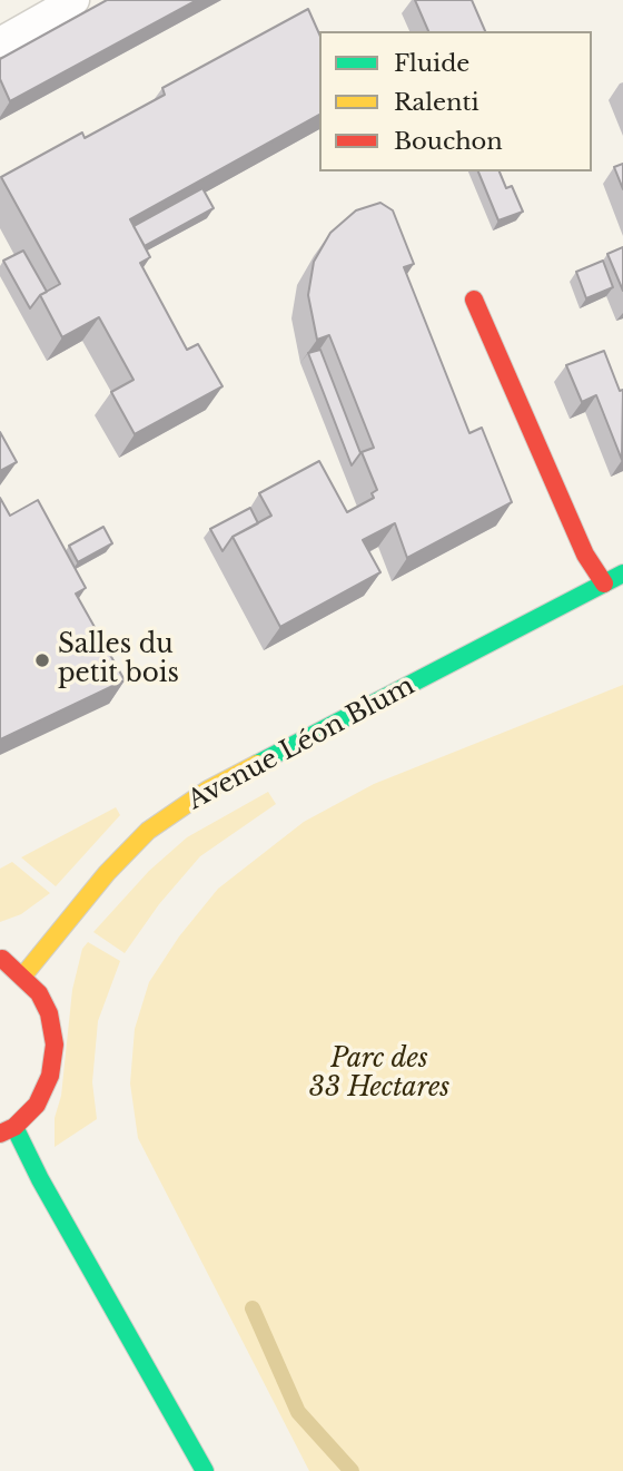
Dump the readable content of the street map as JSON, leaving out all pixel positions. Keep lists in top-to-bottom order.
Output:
{
  "streets": {
    "main road": ["Avenue Léon Blum"]
  },
  "parks": ["Parc des 33 Hectares"],
  "places": ["Salles du petit bois"],
  "legend": ["Fluide", "Ralenti", "Bouchon"]
}
